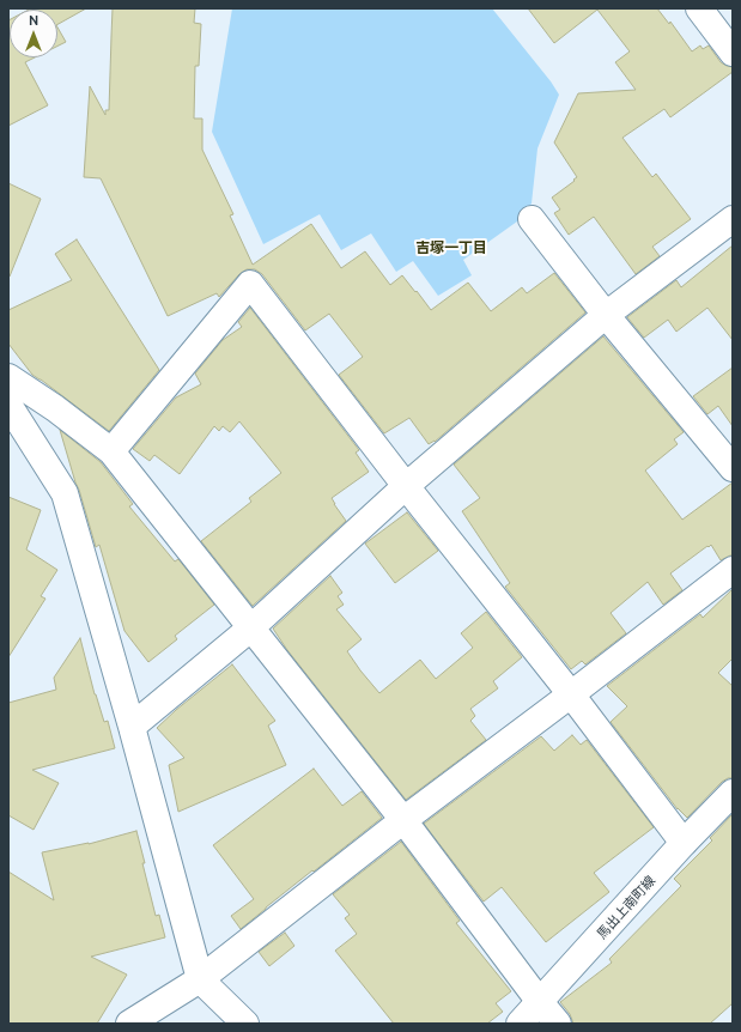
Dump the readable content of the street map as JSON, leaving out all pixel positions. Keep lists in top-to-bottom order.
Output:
{
  "streets": {
    "street": ["馬出上南町線"]
  },
  "districts": ["吉塚一丁目"],
  "north": "top"
}
